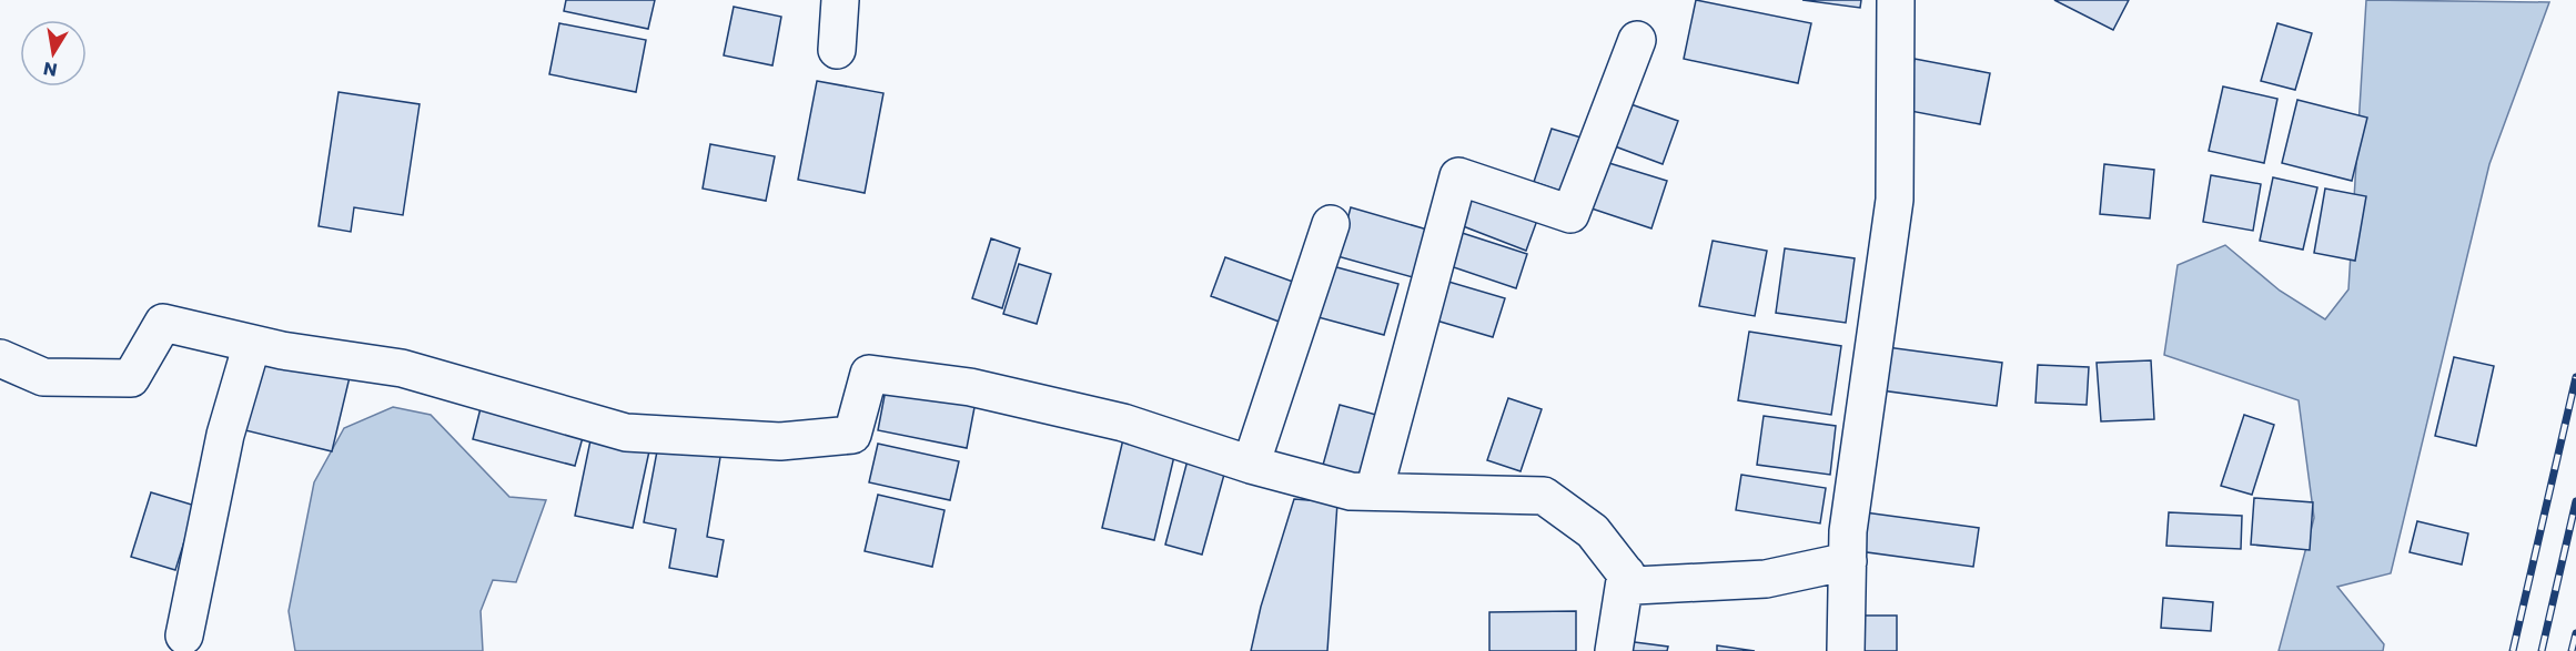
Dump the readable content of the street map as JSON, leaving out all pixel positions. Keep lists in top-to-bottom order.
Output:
{
  "north": "bottom"
}
